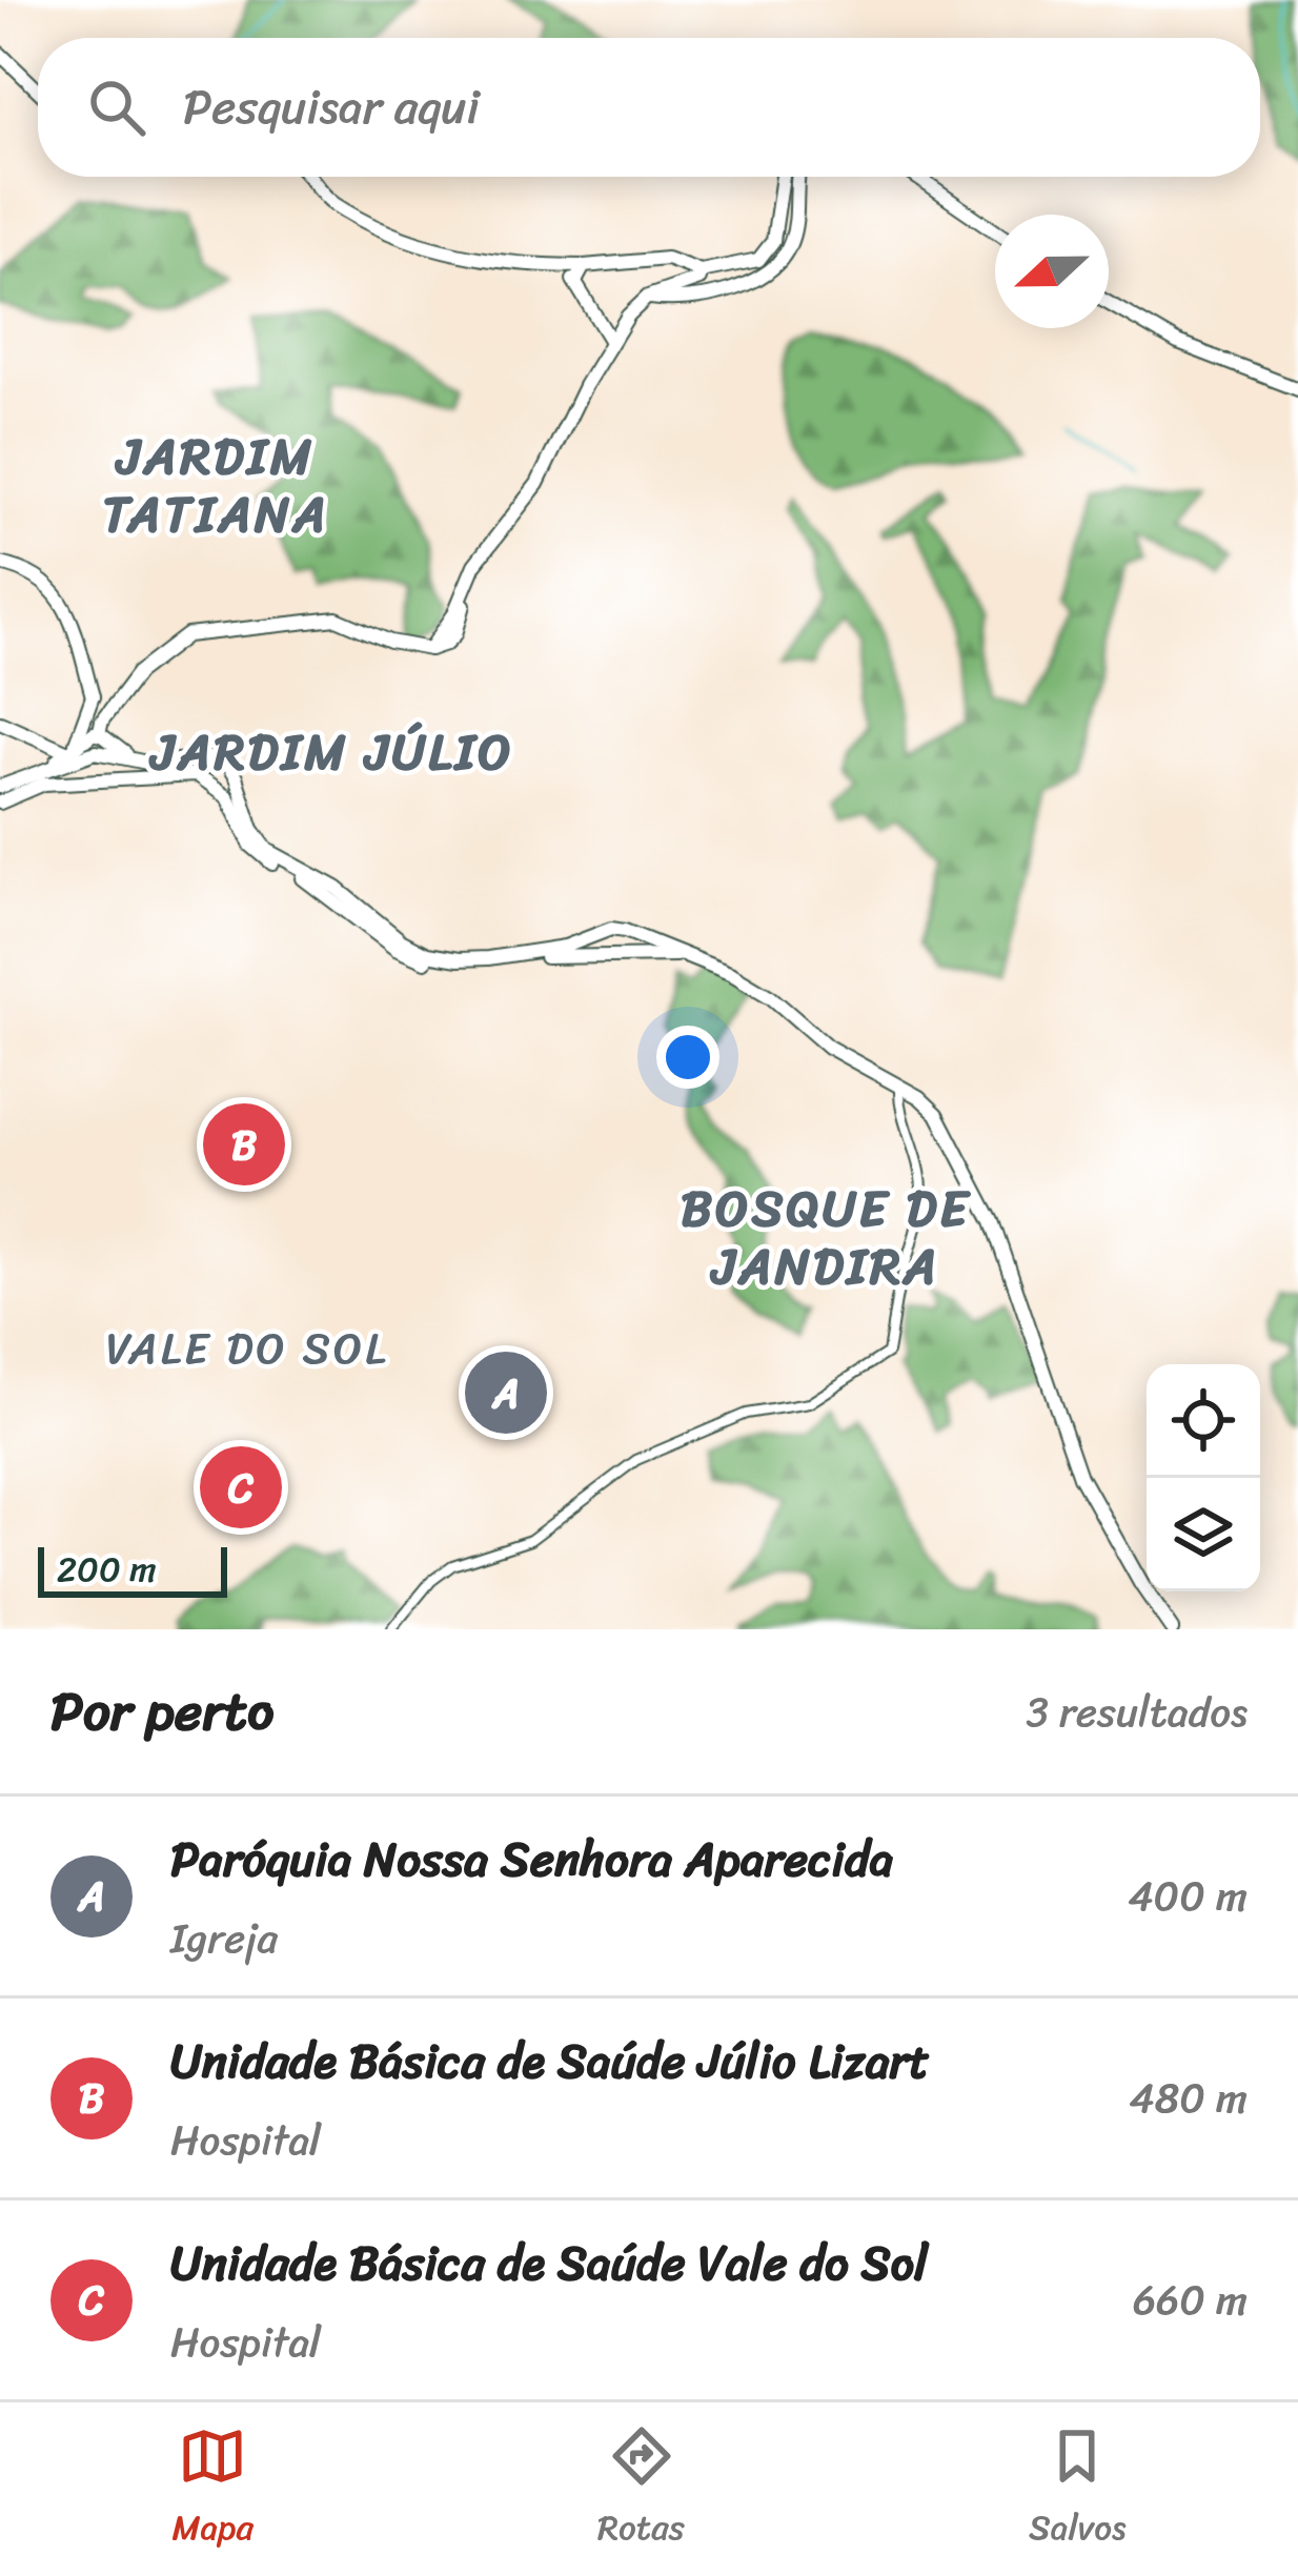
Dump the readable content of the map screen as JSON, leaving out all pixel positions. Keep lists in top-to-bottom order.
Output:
{
  "districts": [
    "JARDIM TATIANA",
    "JARDIM JÚLIO",
    "BOSQUE DE JANDIRA",
    "VALE DO SOL"
  ],
  "scale_bar": "200 m",
  "north": "left",
  "page": {
    "search": "Pesquisar aqui",
    "pins": ["B", "A", "C"],
    "scale": "200 m",
    "heading": ["Por perto", "3 resultados"],
    "list": [
      {
        "mark": "A",
        "name": "Paróquia Nossa Senhora Aparecida",
        "note": "Igreja",
        "value": "400 m"
      },
      {
        "mark": "B",
        "name": "Unidade Básica de Saúde Júlio Lizart",
        "note": "Hospital",
        "value": "480 m"
      },
      {
        "mark": "C",
        "name": "Unidade Básica de Saúde Vale do Sol",
        "note": "Hospital",
        "value": "660 m"
      }
    ],
    "nav": ["Mapa", "Rotas", "Salvos"]
  }
}
